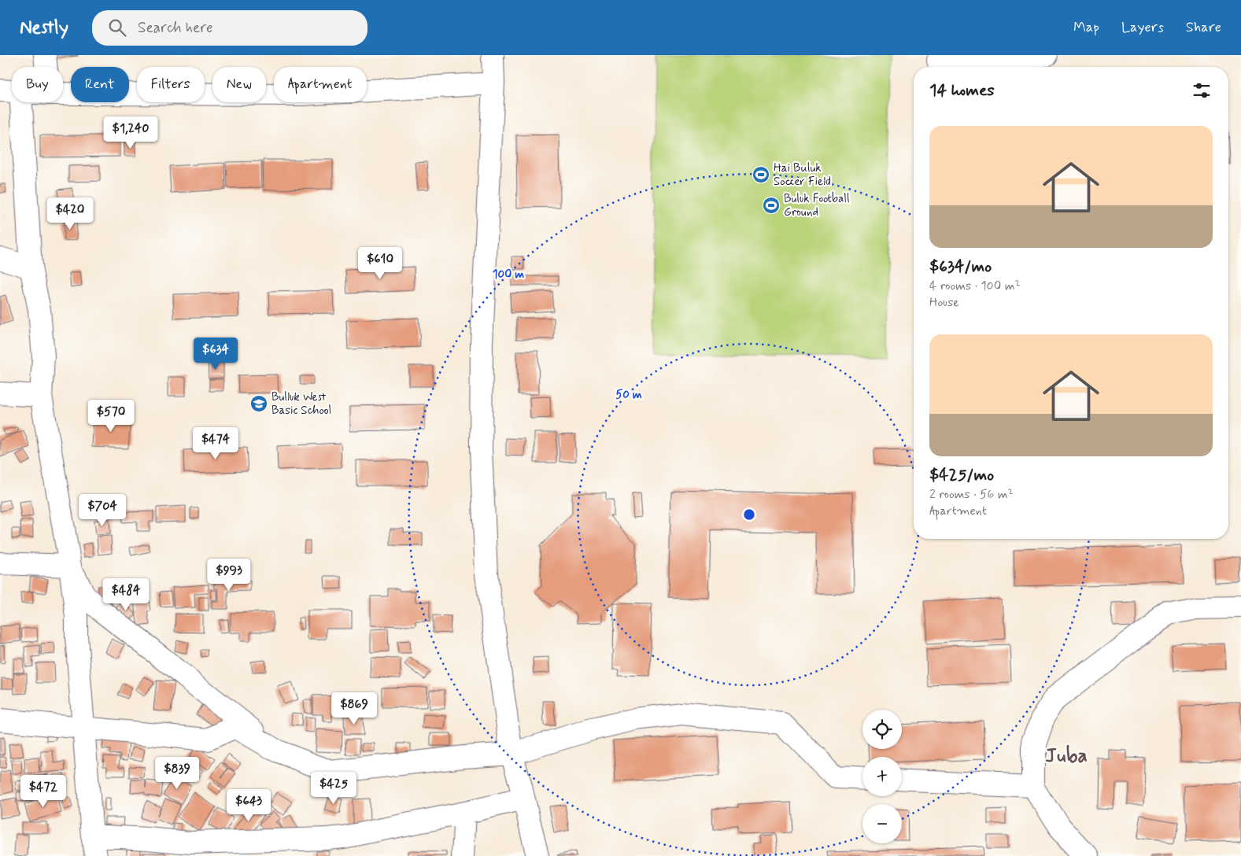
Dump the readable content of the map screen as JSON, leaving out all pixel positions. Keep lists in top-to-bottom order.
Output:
{
  "districts": ["Juba"],
  "places": {
    "sports": ["Hai Buluk Soccer Field", "Buluk Football Ground"],
    "school or university": ["Bulluk West Basic School"]
  },
  "page": {
    "header": "Nestly",
    "search": "Search here",
    "nav": ["Map", "Layers", "Share"],
    "chip": [
      "Buy",
      "Rent",
      "Filters",
      "New",
      "Apartment"
    ],
    "heading": "14 homes",
    "list": [
      {
        "name": "$634/mo",
        "note": "4 rooms · 100 m² · House"
      },
      {
        "name": "$425/mo",
        "note": "2 rooms · 56 m² · Apartment"
      }
    ],
    "price": [
      "$1,240",
      "$420",
      "$610",
      "$634",
      "$570",
      "$474",
      "$704",
      "$993",
      "$484",
      "$869",
      "$839",
      "$425",
      "$472",
      "$643"
    ],
    "map_buttons": ["+", "−"]
  },
  "rings": ["100 m", "50 m"]
}
